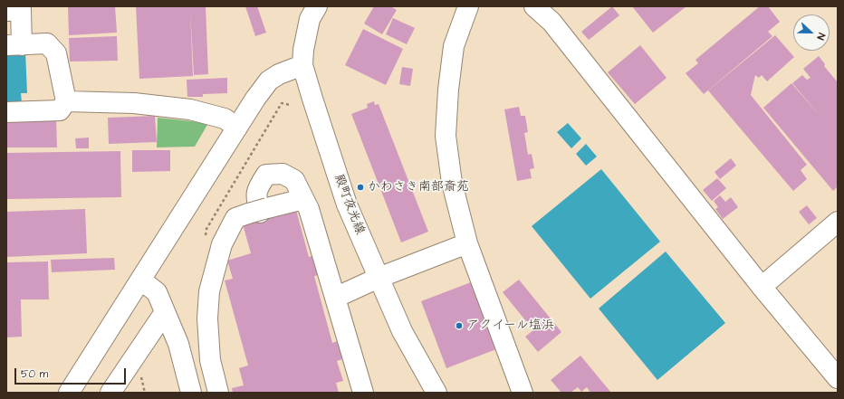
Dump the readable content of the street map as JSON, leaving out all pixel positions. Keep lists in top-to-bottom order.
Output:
{
  "streets": {
    "street": ["殿町夜光線"]
  },
  "places": ["かわさき南部斎苑", "アクイール塩浜"],
  "scale_bar": "50 m",
  "north": "right"
}
